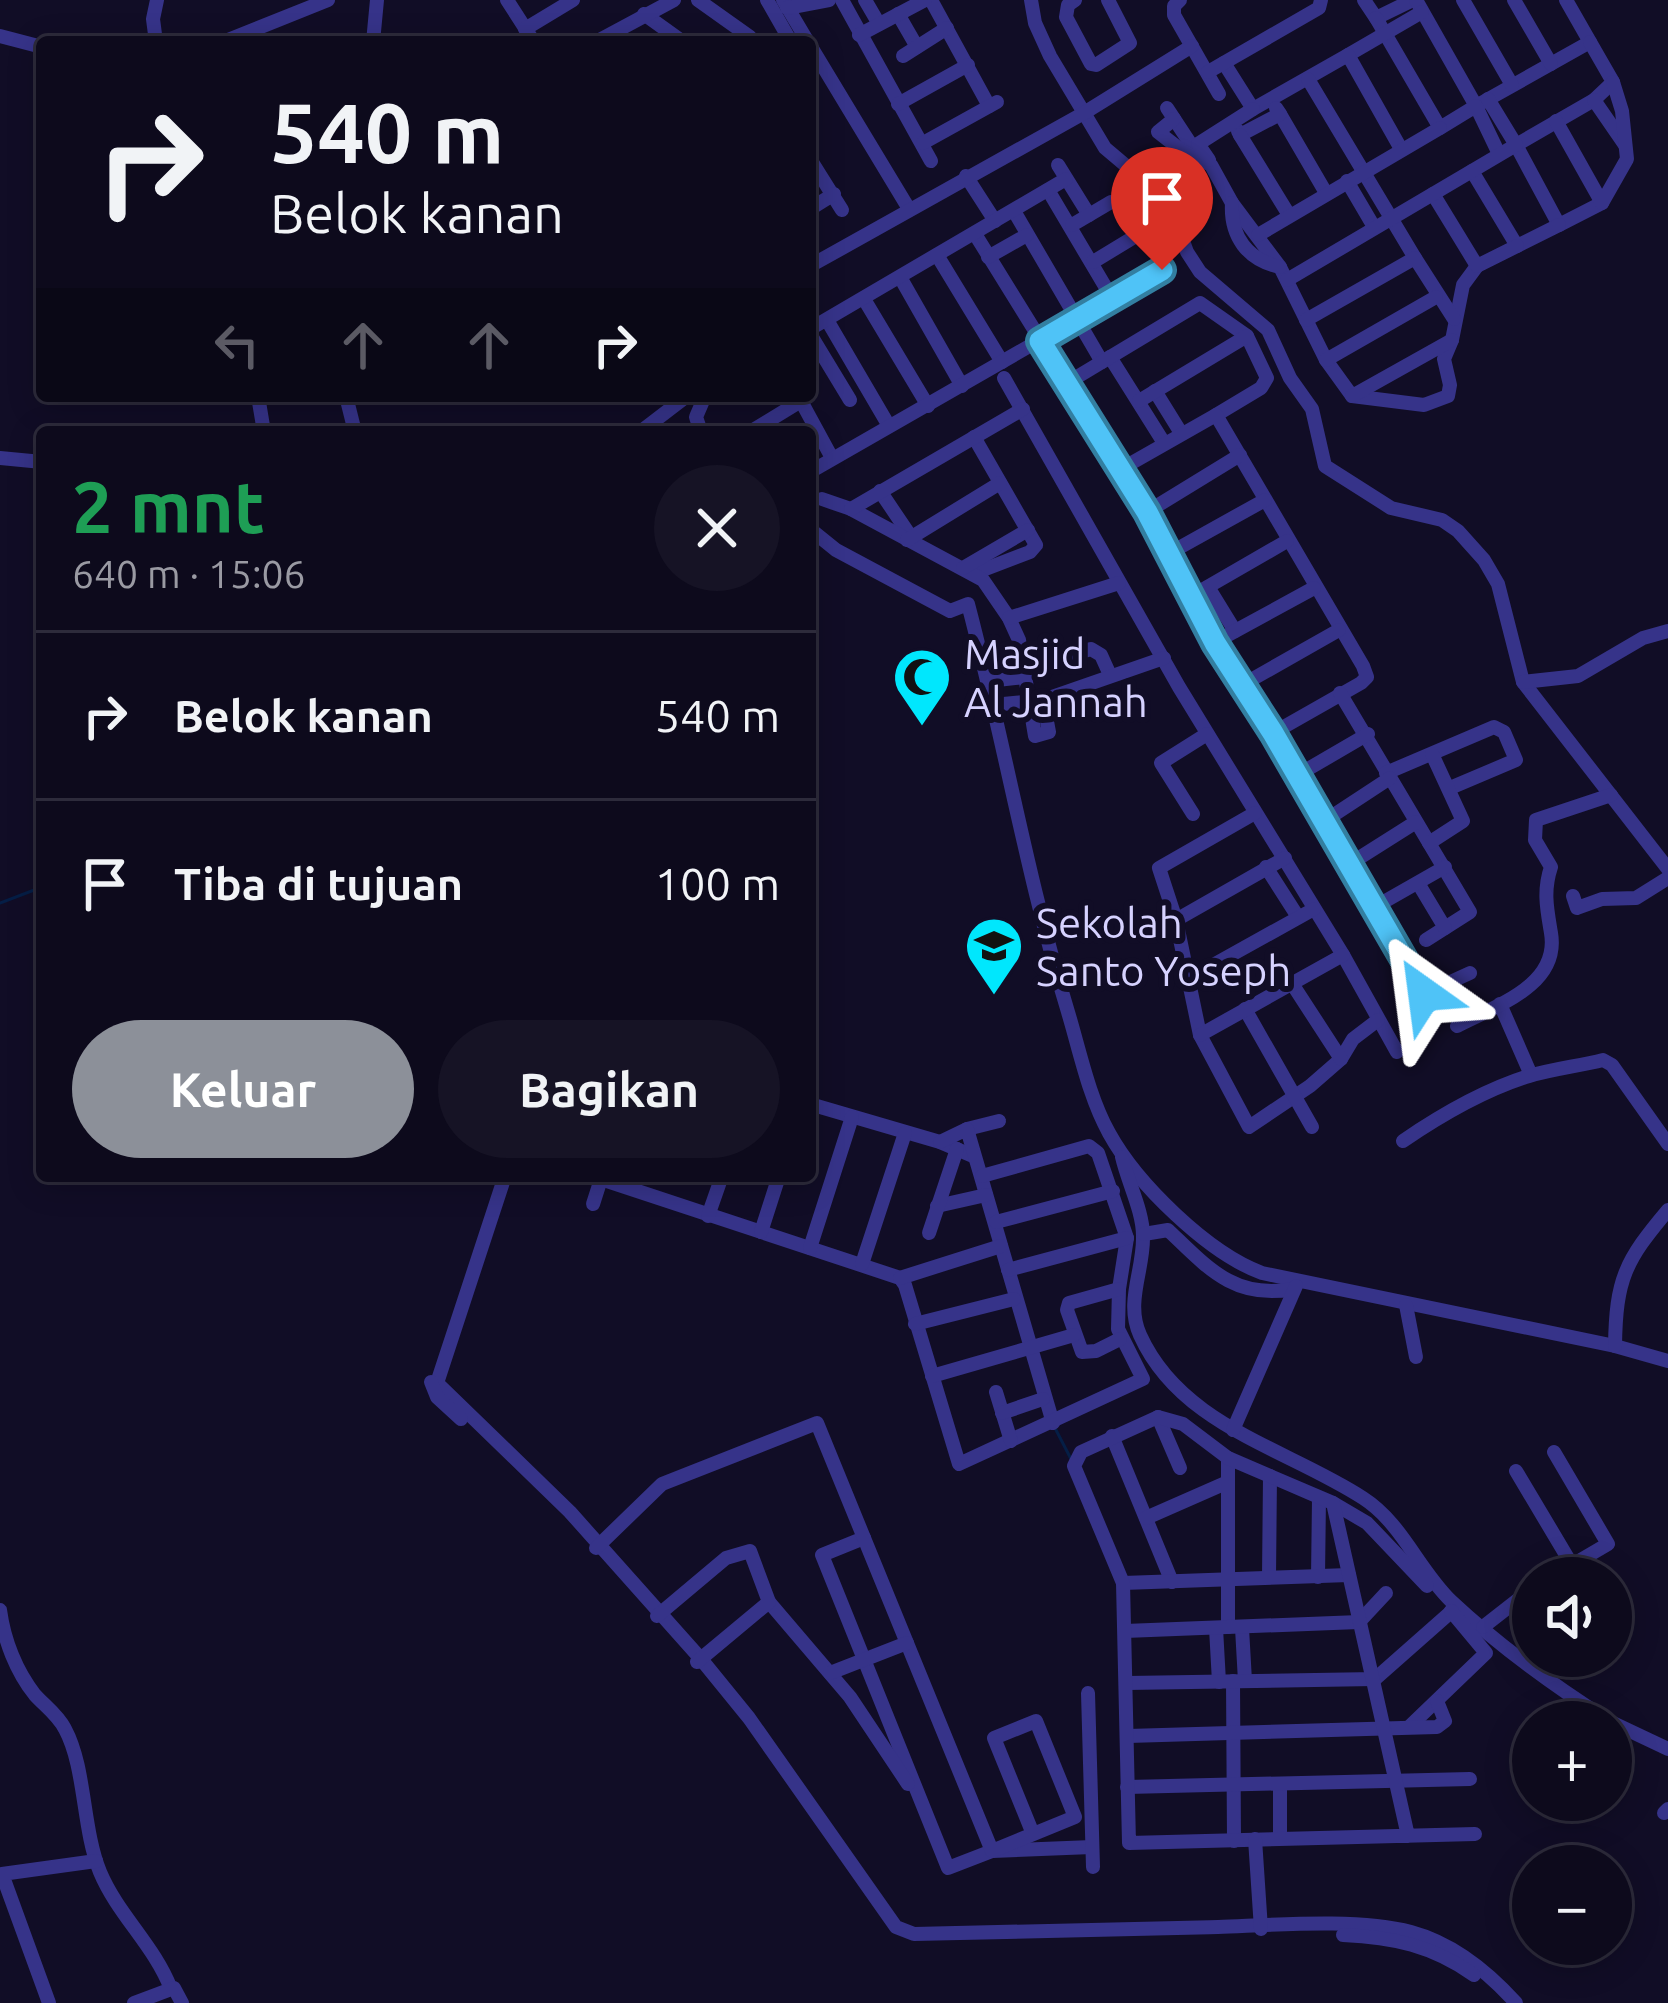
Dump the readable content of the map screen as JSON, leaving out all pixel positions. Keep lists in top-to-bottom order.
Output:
{
  "places": {
    "mosque": ["Masjid Al Jannah"],
    "school or university": ["Sekolah Santo Yoseph"]
  },
  "page": {
    "turn": ["540 m", "Belok kanan"],
    "heading": ["2 mnt", "640 m · 15:06"],
    "list": [
      {
        "name": "Belok kanan",
        "value": "540 m"
      },
      {
        "name": "Tiba di tujuan",
        "value": "100 m"
      }
    ],
    "buttons": ["Keluar", "Bagikan"],
    "map_buttons": ["+", "−"]
  }
}
